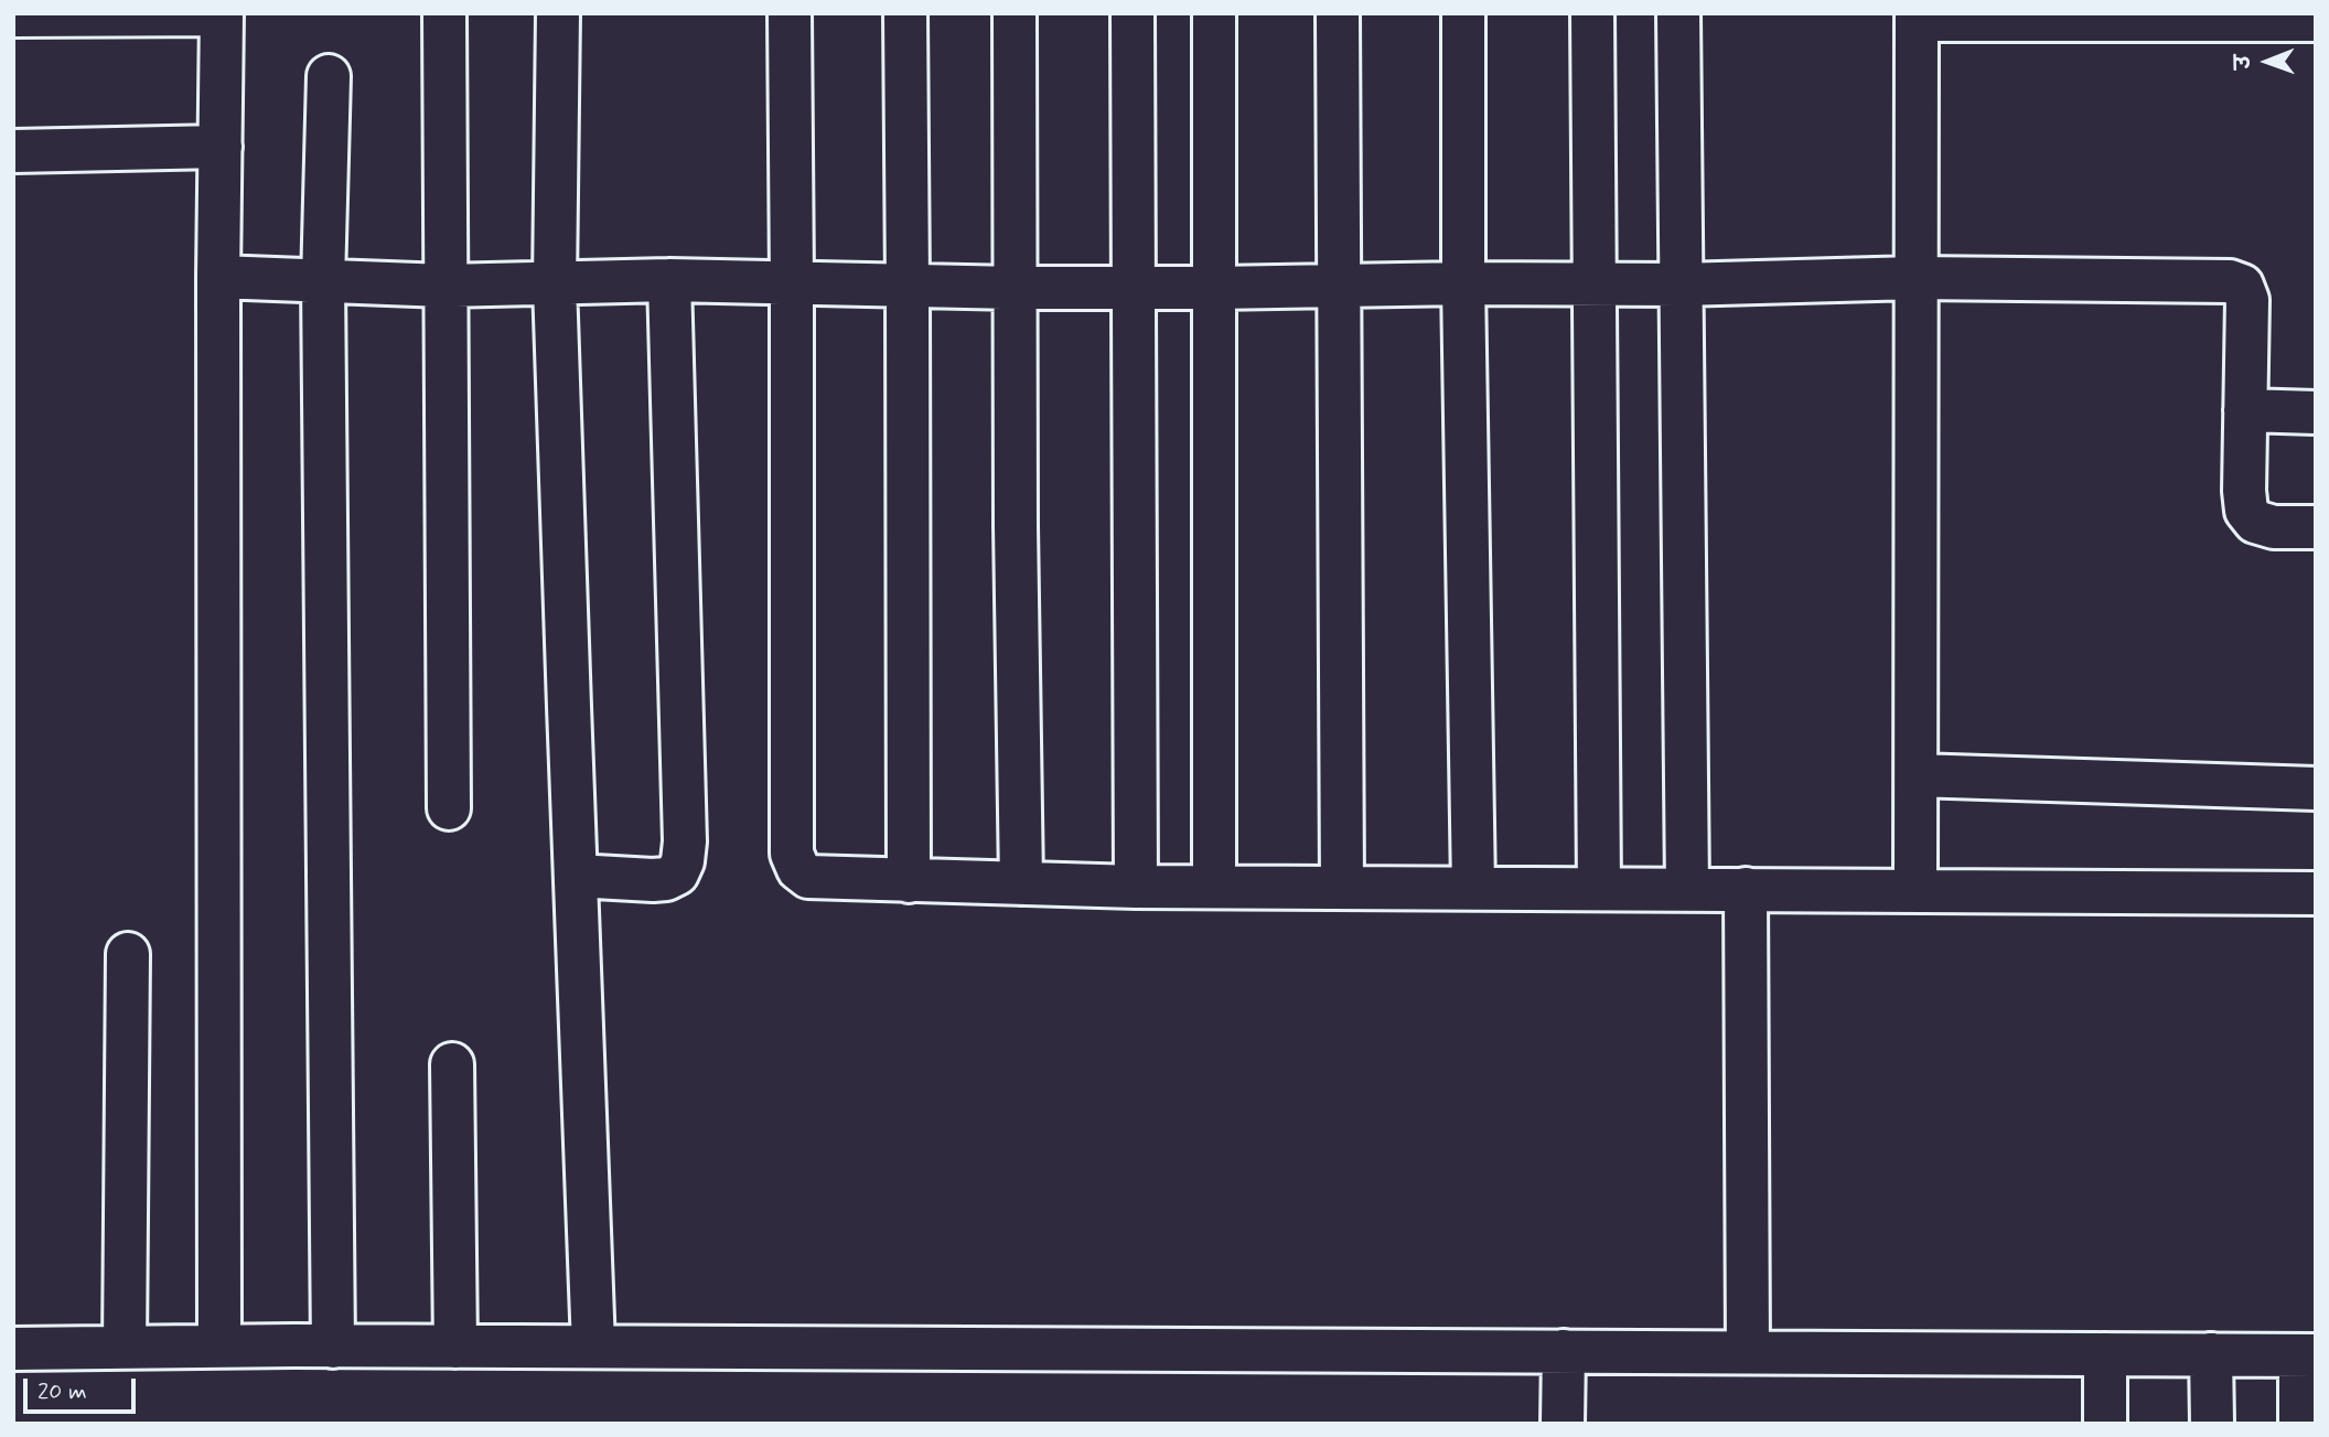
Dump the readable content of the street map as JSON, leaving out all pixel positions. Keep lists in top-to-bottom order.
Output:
{
  "scale_bar": "20 m",
  "north": "left"
}
